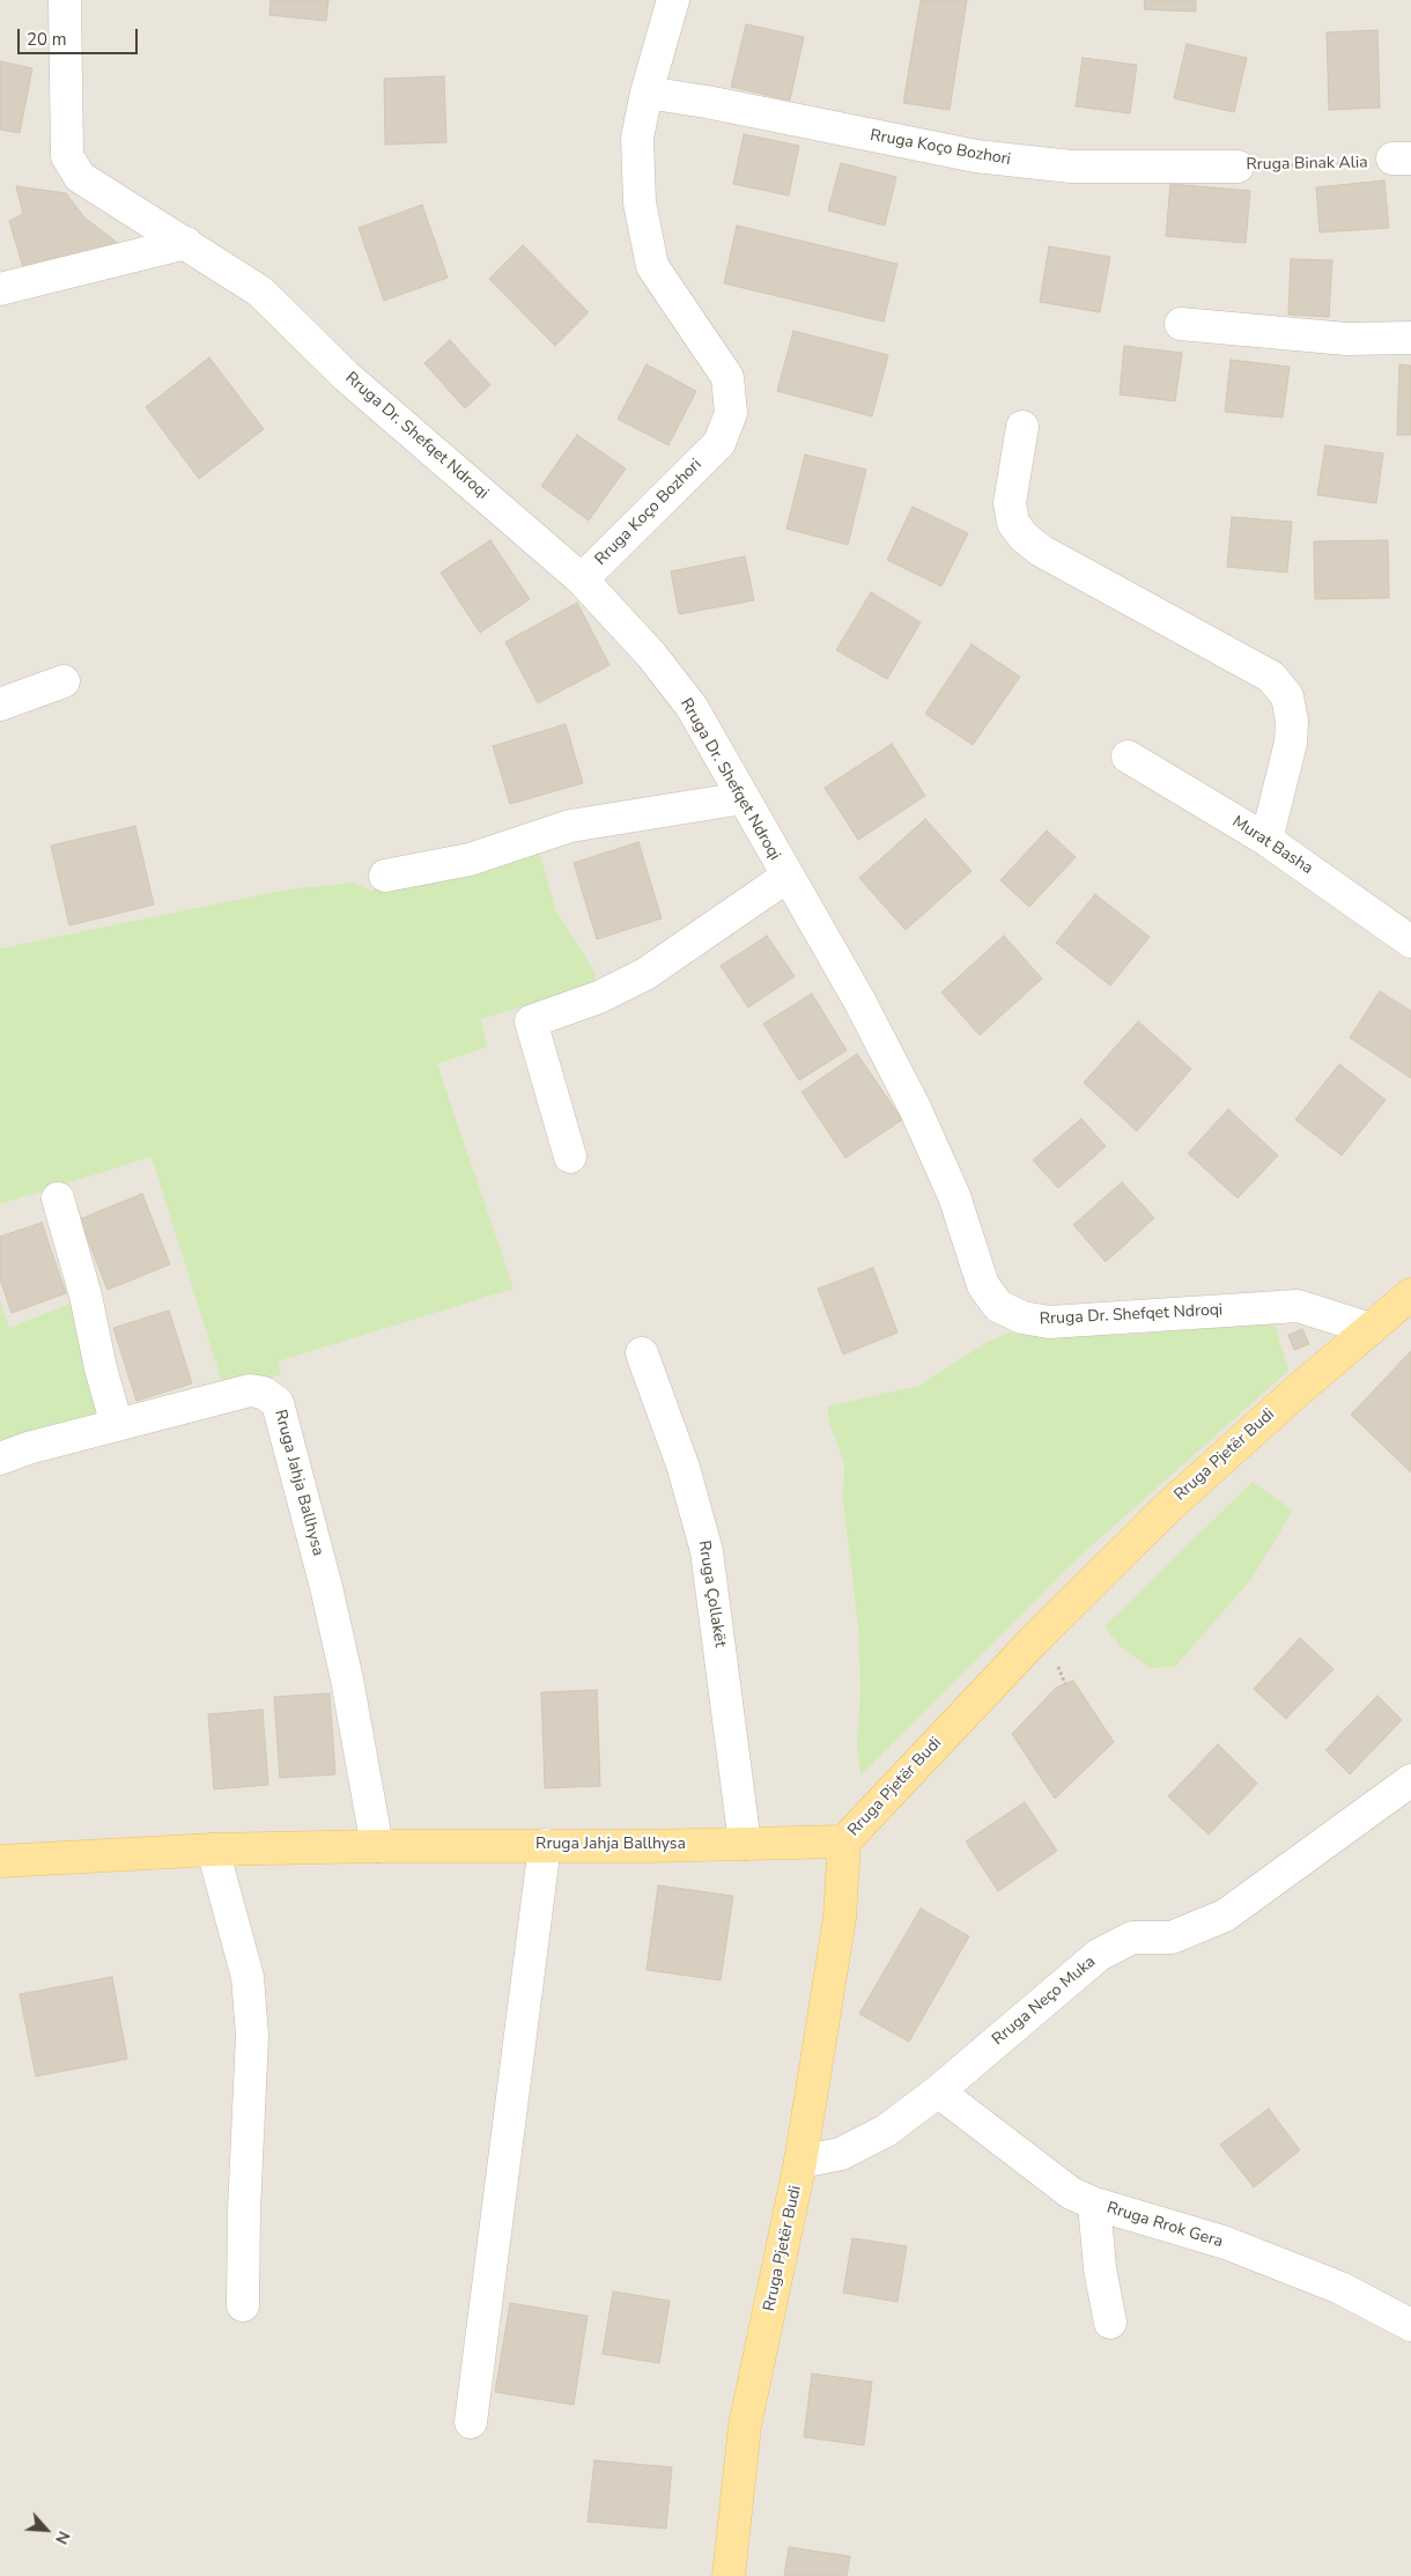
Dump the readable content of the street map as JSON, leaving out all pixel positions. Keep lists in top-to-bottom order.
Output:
{
  "streets": {
    "main road": ["Rruga Pjetër Budi", "Rruga Jahja Ballhysa"],
    "street": [
      "Rruga Koço Bozhori",
      "Rruga Dr. Shefqet Ndroqi",
      "Murat Basha",
      "Rruga Çollakët",
      "Rruga Neço Muka",
      "Rruga Rrok Gera"
    ],
    "path": ["Rruga Binak Alia"]
  },
  "crossings": [
    ["Rruga Koço Bozhori", "Rruga Binak Alia"],
    ["Rruga Koço Bozhori", "Rruga Dr. Shefqet Ndroqi"],
    ["Rruga Dr. Shefqet Ndroqi", "Rruga Pjetër Budi"],
    ["Rruga Pjetër Budi", "Rruga Jahja Ballhysa"],
    ["Rruga Pjetër Budi", "Rruga Neço Muka"],
    ["Rruga Jahja Ballhysa", "Rruga Çollakët"],
    ["Rruga Neço Muka", "Rruga Rrok Gera"]
  ],
  "scale_bar": "20 m",
  "north": "bottom right"
}
